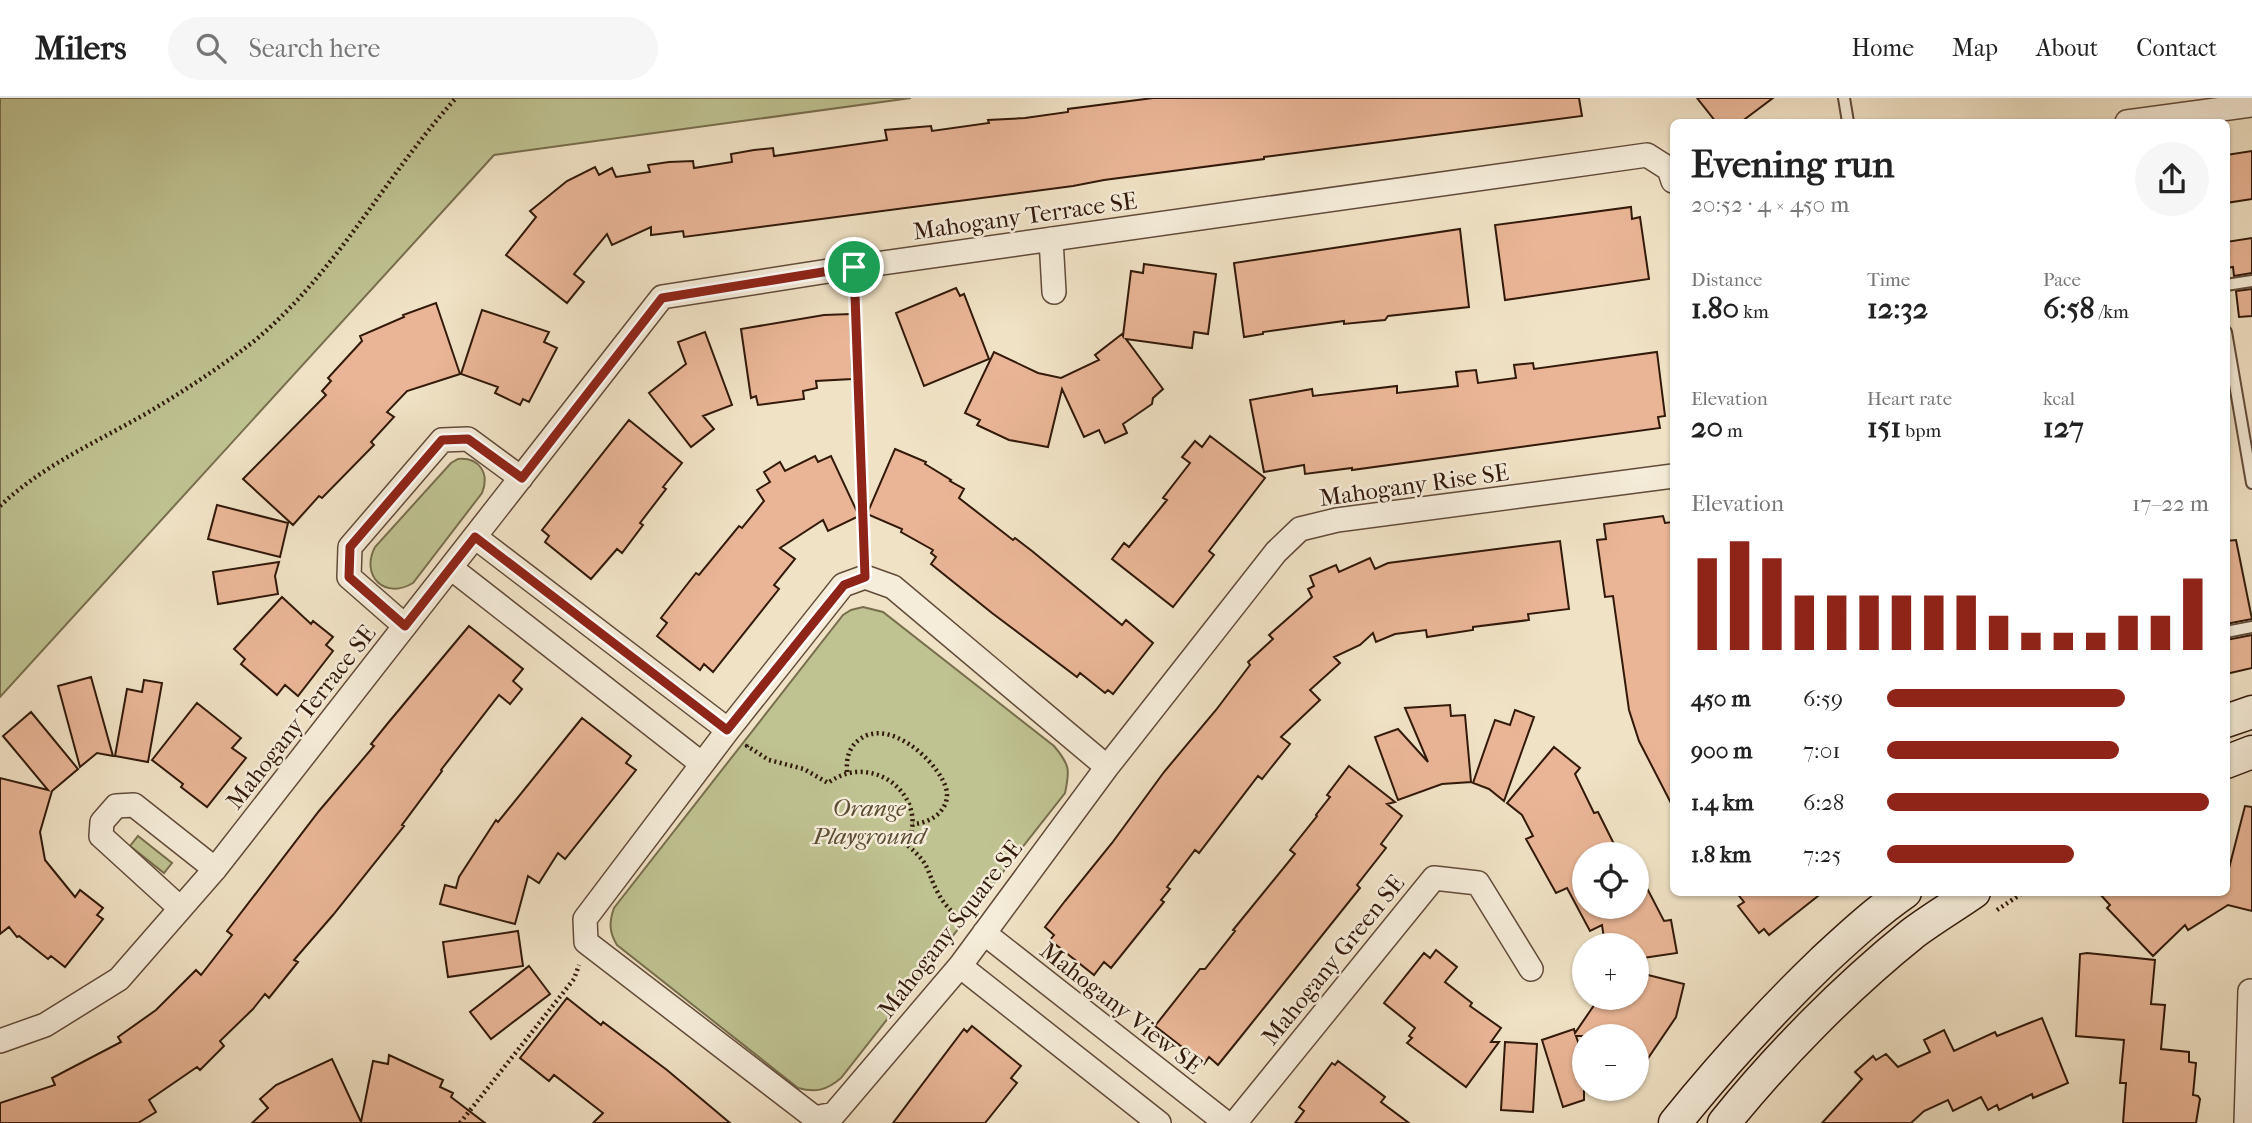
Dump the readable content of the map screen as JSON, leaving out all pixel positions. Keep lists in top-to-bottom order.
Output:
{
  "streets": {
    "street": [
      "Mahogany Terrace SE",
      "Mahogany Rise SE",
      "Mahogany Square SE",
      "Mahogany Green SE",
      "Mahogany View SE"
    ]
  },
  "crossings": [
    ["Mahogany Rise SE", "Mahogany Square SE"],
    ["Mahogany Square SE", "Mahogany View SE"]
  ],
  "parks": ["Orange Playground"],
  "page": {
    "header": "Milers",
    "search": "Search here",
    "nav": [
      "Home",
      "Map",
      "About",
      "Contact"
    ],
    "heading": ["Evening run", "20:52 · 4 × 450 m"],
    "stats": [
      ["Distance", "1.80 km"],
      ["Time", "12:32"],
      ["Pace", "6:58 /km"],
      ["Elevation", "20 m"],
      ["Heart rate", "151 bpm"],
      ["kcal", "127"]
    ],
    "chart": ["Elevation", "17–22 m"],
    "list": [
      {
        "name": "450 m",
        "note": "6:59"
      },
      {
        "name": "900 m",
        "note": "7:01"
      },
      {
        "name": "1.4 km",
        "note": "6:28"
      },
      {
        "name": "1.8 km",
        "note": "7:25"
      }
    ],
    "map_buttons": ["+", "−"]
  }
}
